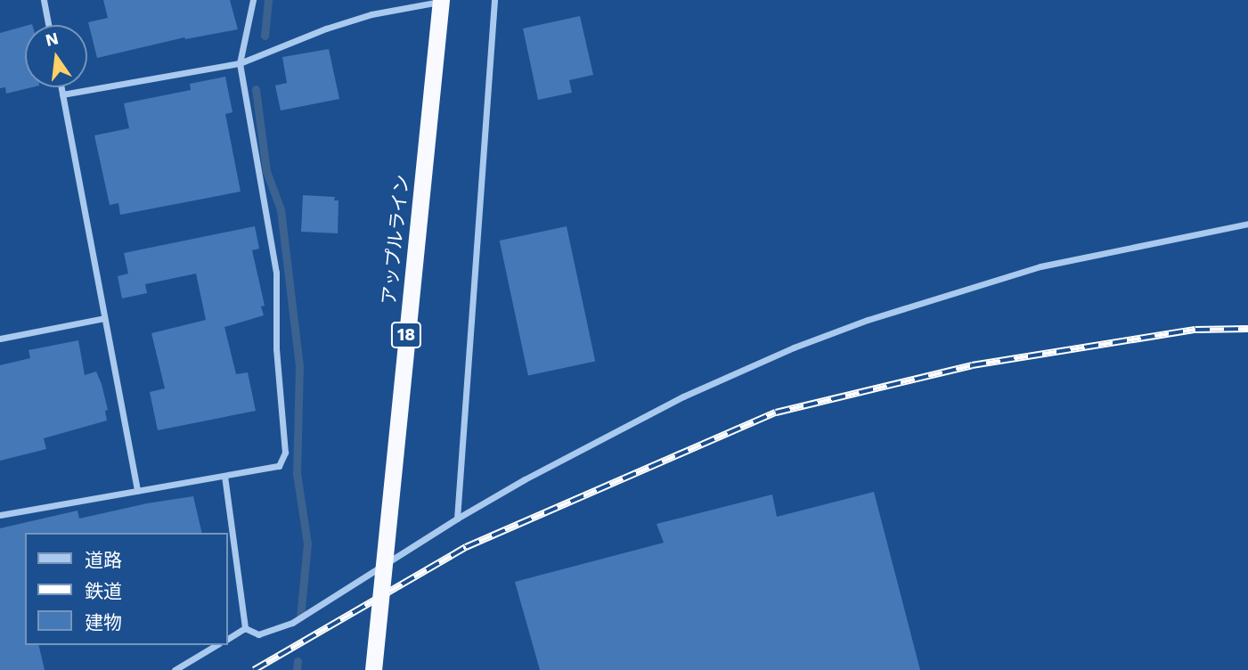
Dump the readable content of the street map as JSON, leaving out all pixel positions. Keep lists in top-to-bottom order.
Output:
{
  "streets": {
    "highway": ["アップルライン", "18"]
  },
  "legend": ["道路", "鉄道", "建物"],
  "north": "top"
}
